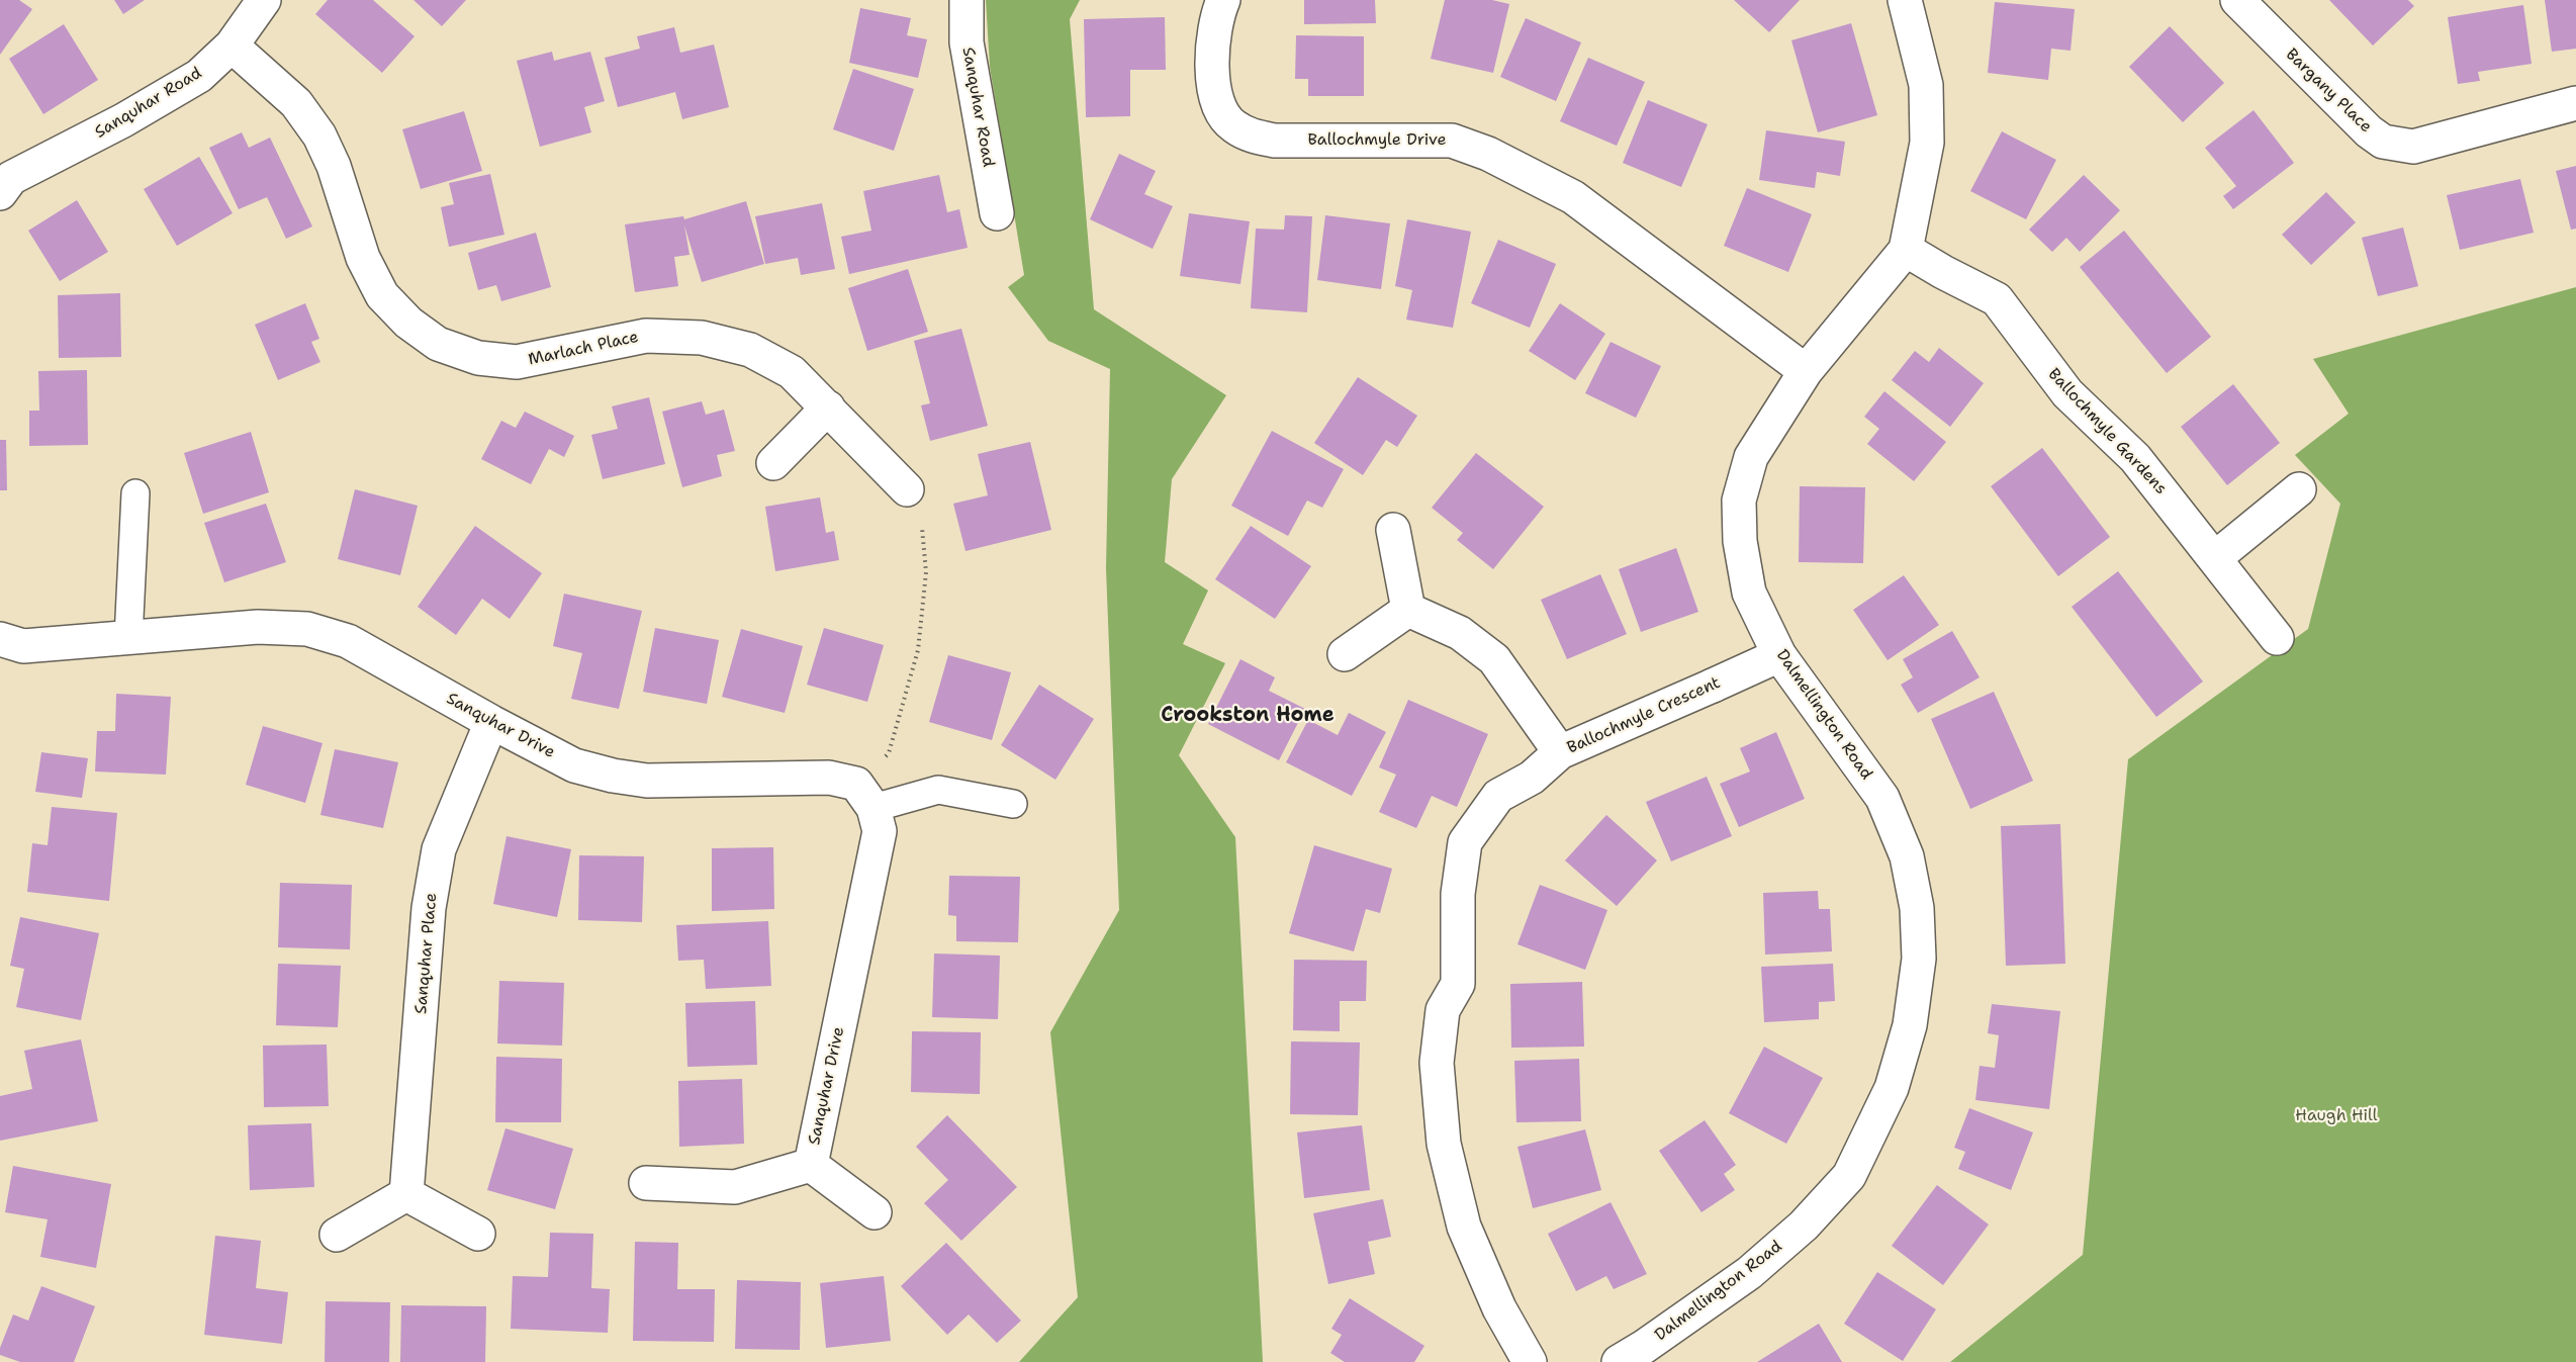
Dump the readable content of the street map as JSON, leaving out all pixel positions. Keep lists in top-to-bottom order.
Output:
{
  "streets": {
    "street": [
      "Bargany Place",
      "Sanquhar Road",
      "Ballochmyle Drive",
      "Marlach Place",
      "Ballochmyle Gardens",
      "Dalmellington Road",
      "Ballochmyle Crescent",
      "Sanquhar Drive",
      "Sanquhar Place"
    ]
  },
  "crossings": [
    ["Sanquhar Road", "Marlach Place"],
    ["Ballochmyle Drive", "Dalmellington Road"],
    ["Ballochmyle Gardens", "Dalmellington Road"],
    ["Dalmellington Road", "Ballochmyle Crescent"],
    ["Sanquhar Drive", "Sanquhar Place"]
  ],
  "districts": ["Crookston Home"],
  "parks": ["Haugh Hill"]
}
